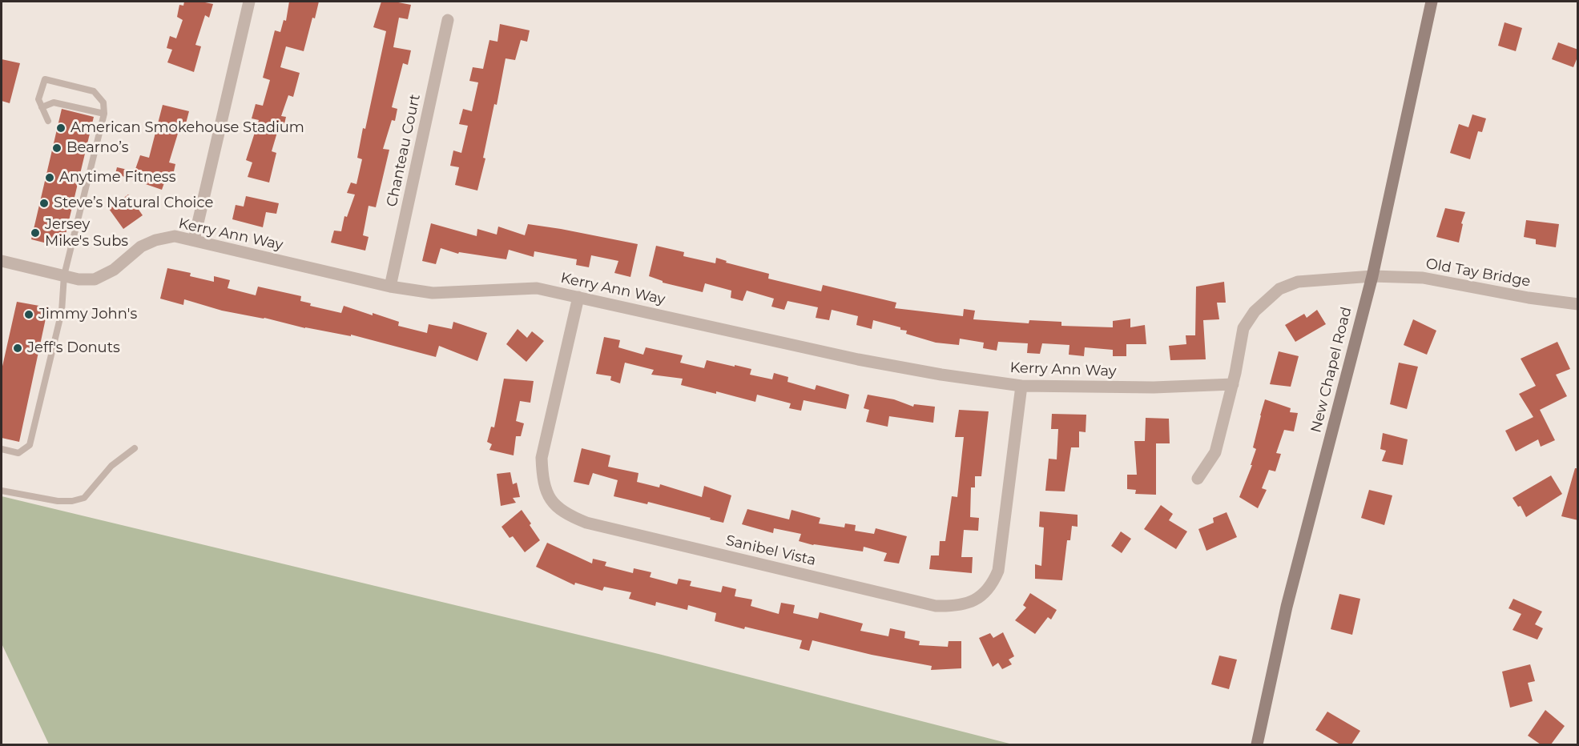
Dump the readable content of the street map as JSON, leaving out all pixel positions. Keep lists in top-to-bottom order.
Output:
{
  "streets": {
    "street": [
      "Chanteau Court",
      "Kerry Ann Way",
      "Old Tay Bridge",
      "New Chapel Road",
      "Sanibel Vista"
    ]
  },
  "crossings": [
    ["Chanteau Court", "Kerry Ann Way"],
    ["Kerry Ann Way", "Old Tay Bridge"],
    ["Kerry Ann Way", "Sanibel Vista"],
    ["Old Tay Bridge", "New Chapel Road"]
  ],
  "places": [
    "American Smokehouse Stadium",
    "Bearno’s",
    "Anytime Fitness",
    "Steve’s Natural Choice",
    "Jersey Mike's Subs",
    "Jimmy John's",
    "Jeff's Donuts"
  ]
}
